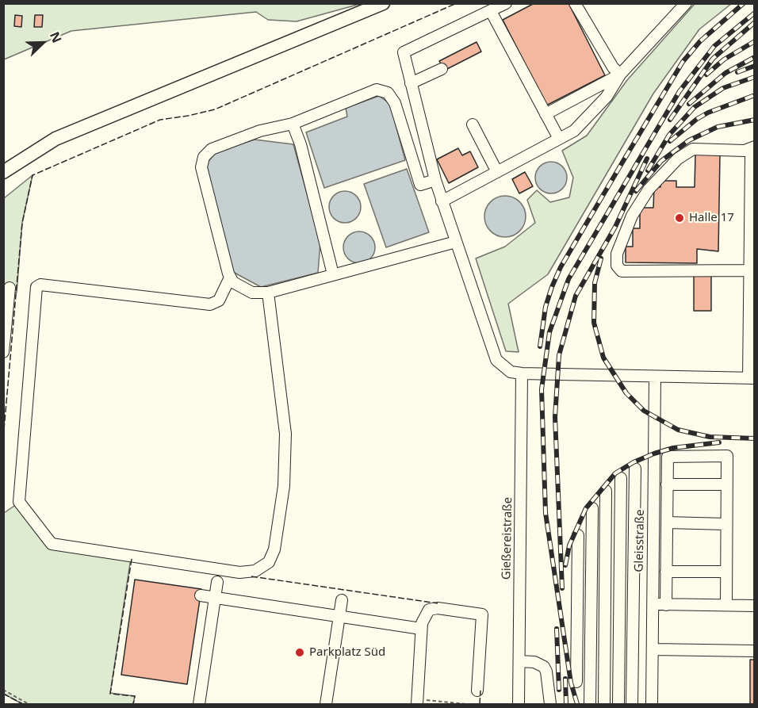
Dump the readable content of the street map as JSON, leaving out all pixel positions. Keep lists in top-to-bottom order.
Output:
{
  "streets": {
    "street": ["Gießereistraße", "Gleisstraße"]
  },
  "places": ["Halle 17", "Parkplatz Süd"],
  "north": "top right"
}
